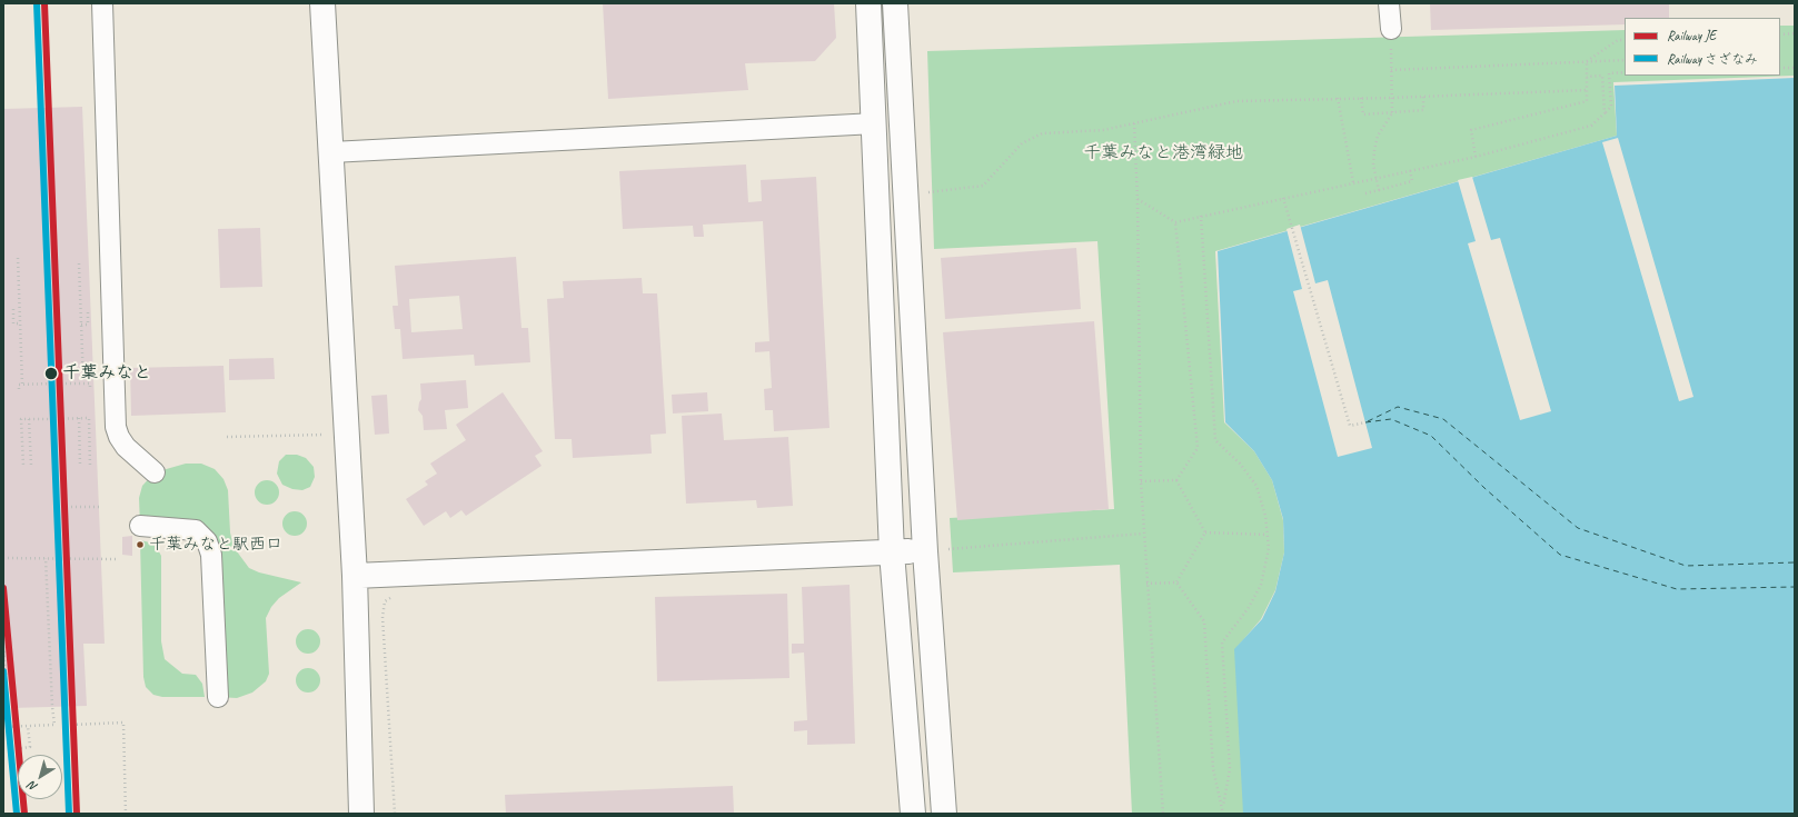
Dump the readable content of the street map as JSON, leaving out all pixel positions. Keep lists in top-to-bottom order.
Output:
{
  "parks": ["千葉みなと港湾緑地"],
  "places": ["千葉みなと", "千葉みなと駅西口"],
  "lines": ["rail line JE", "rail line さざなみ"],
  "legend": ["Railway JE", "Railway さざなみ"],
  "north": "bottom left"
}
